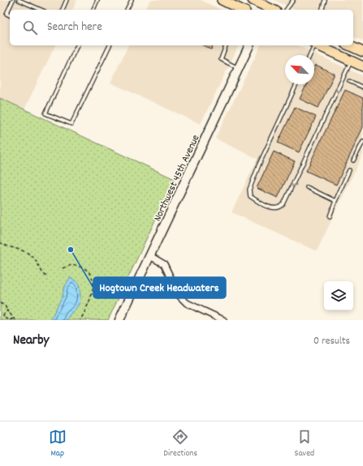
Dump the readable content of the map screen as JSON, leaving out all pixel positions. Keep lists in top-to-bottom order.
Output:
{
  "streets": {
    "street": ["Northwest 45th Avenue"]
  },
  "places": ["Hogtown Creek Headwaters"],
  "north": "top left",
  "page": {
    "search": "Search here",
    "heading": ["Nearby", "0 results"],
    "nav": ["Map", "Directions", "Saved"]
  }
}
